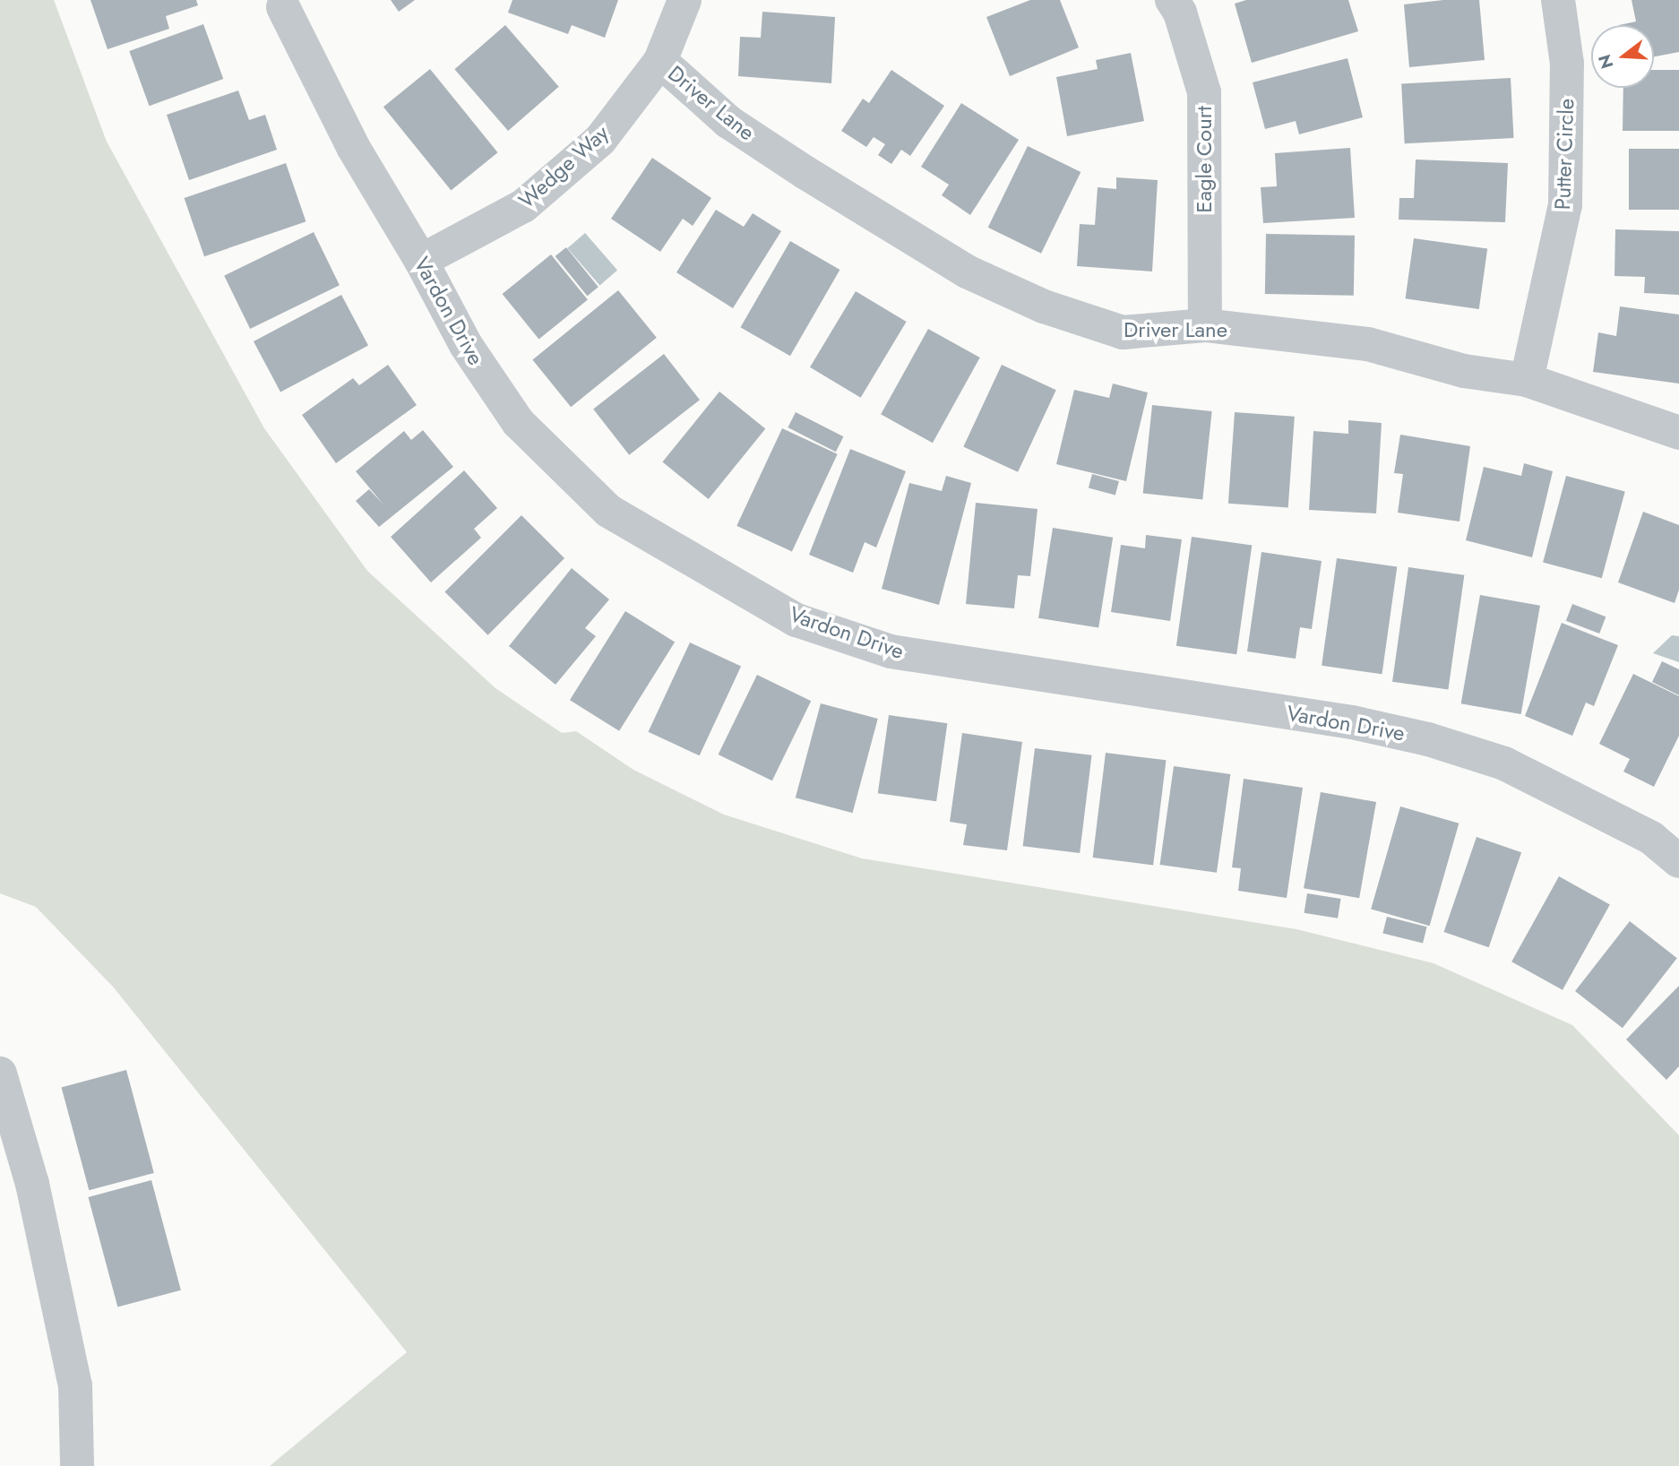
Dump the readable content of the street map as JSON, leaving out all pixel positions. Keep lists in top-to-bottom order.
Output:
{
  "streets": {
    "street": [
      "Driver Lane",
      "Putter Circle",
      "Eagle Court",
      "Wedge Way",
      "Vardon Drive"
    ]
  },
  "crossings": [
    ["Driver Lane", "Putter Circle"],
    ["Driver Lane", "Eagle Court"],
    ["Driver Lane", "Wedge Way"],
    ["Wedge Way", "Vardon Drive"]
  ],
  "north": "left"
}
